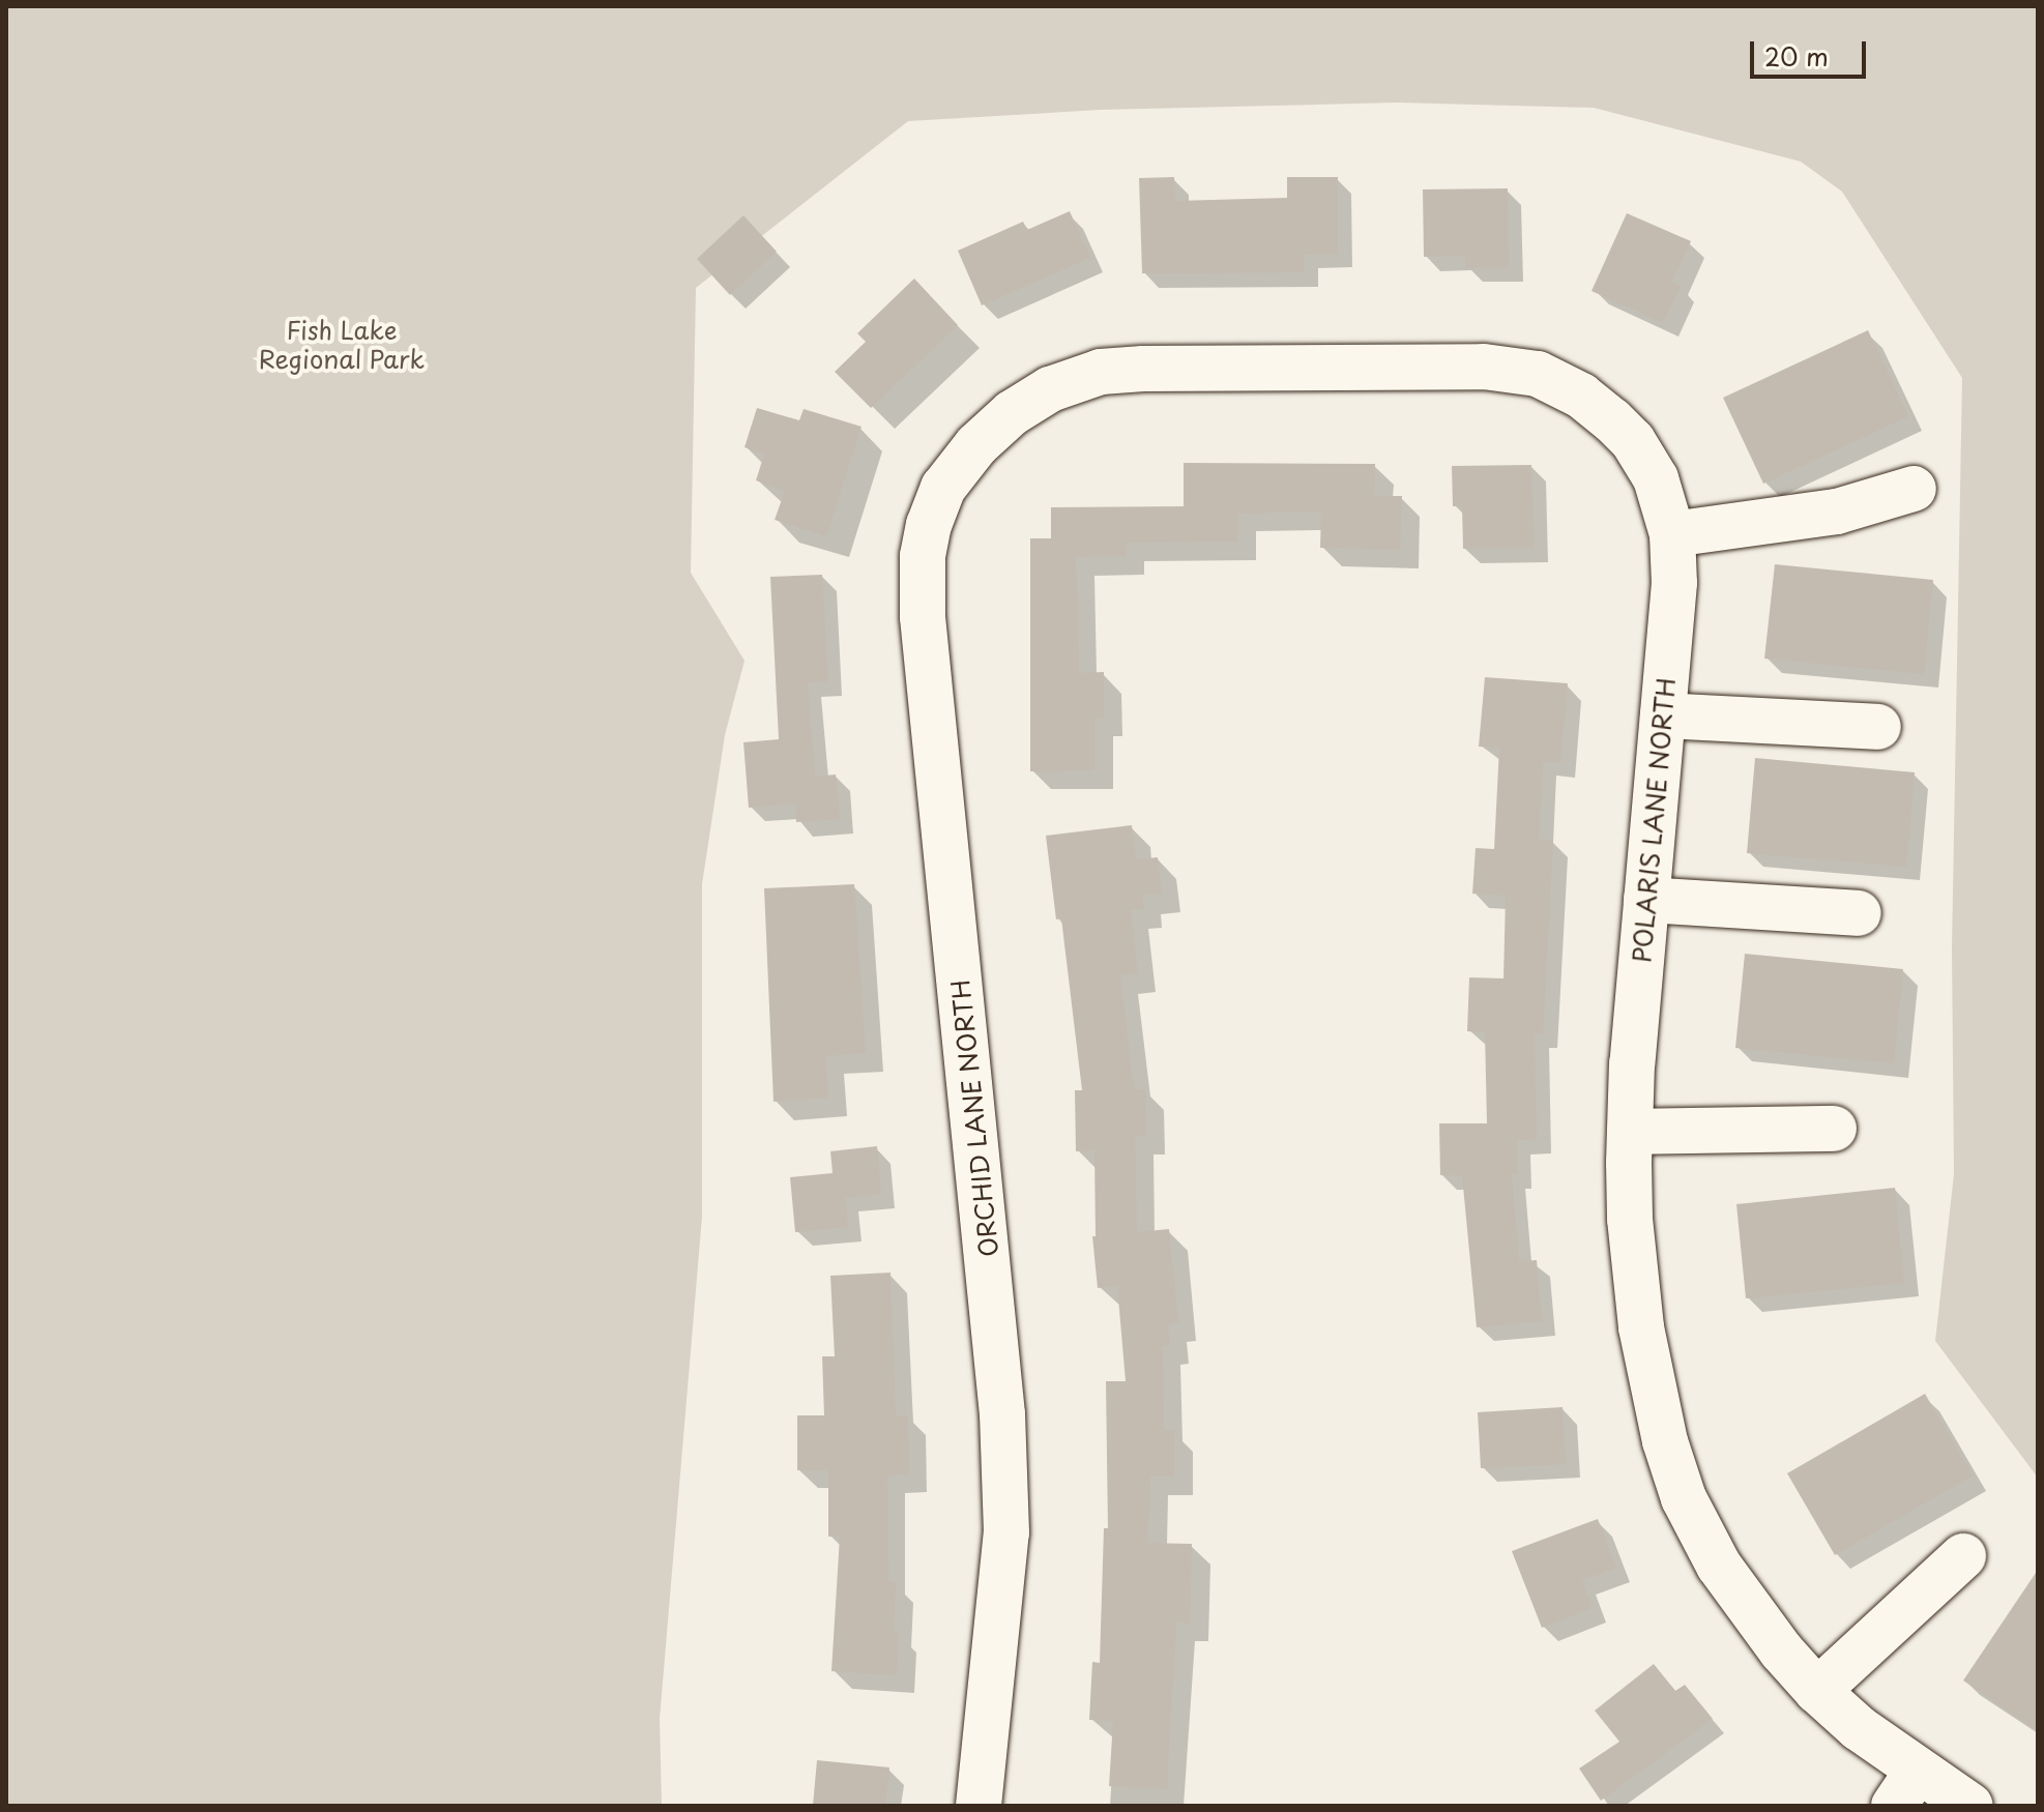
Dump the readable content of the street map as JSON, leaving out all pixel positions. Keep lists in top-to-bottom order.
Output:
{
  "streets": {
    "street": ["POLARIS LANE NORTH", "ORCHID LANE NORTH"]
  },
  "crossings": [
    ["POLARIS LANE NORTH", "ORCHID LANE NORTH"]
  ],
  "parks": ["Fish Lake Regional Park"],
  "scale_bar": "20 m"
}
